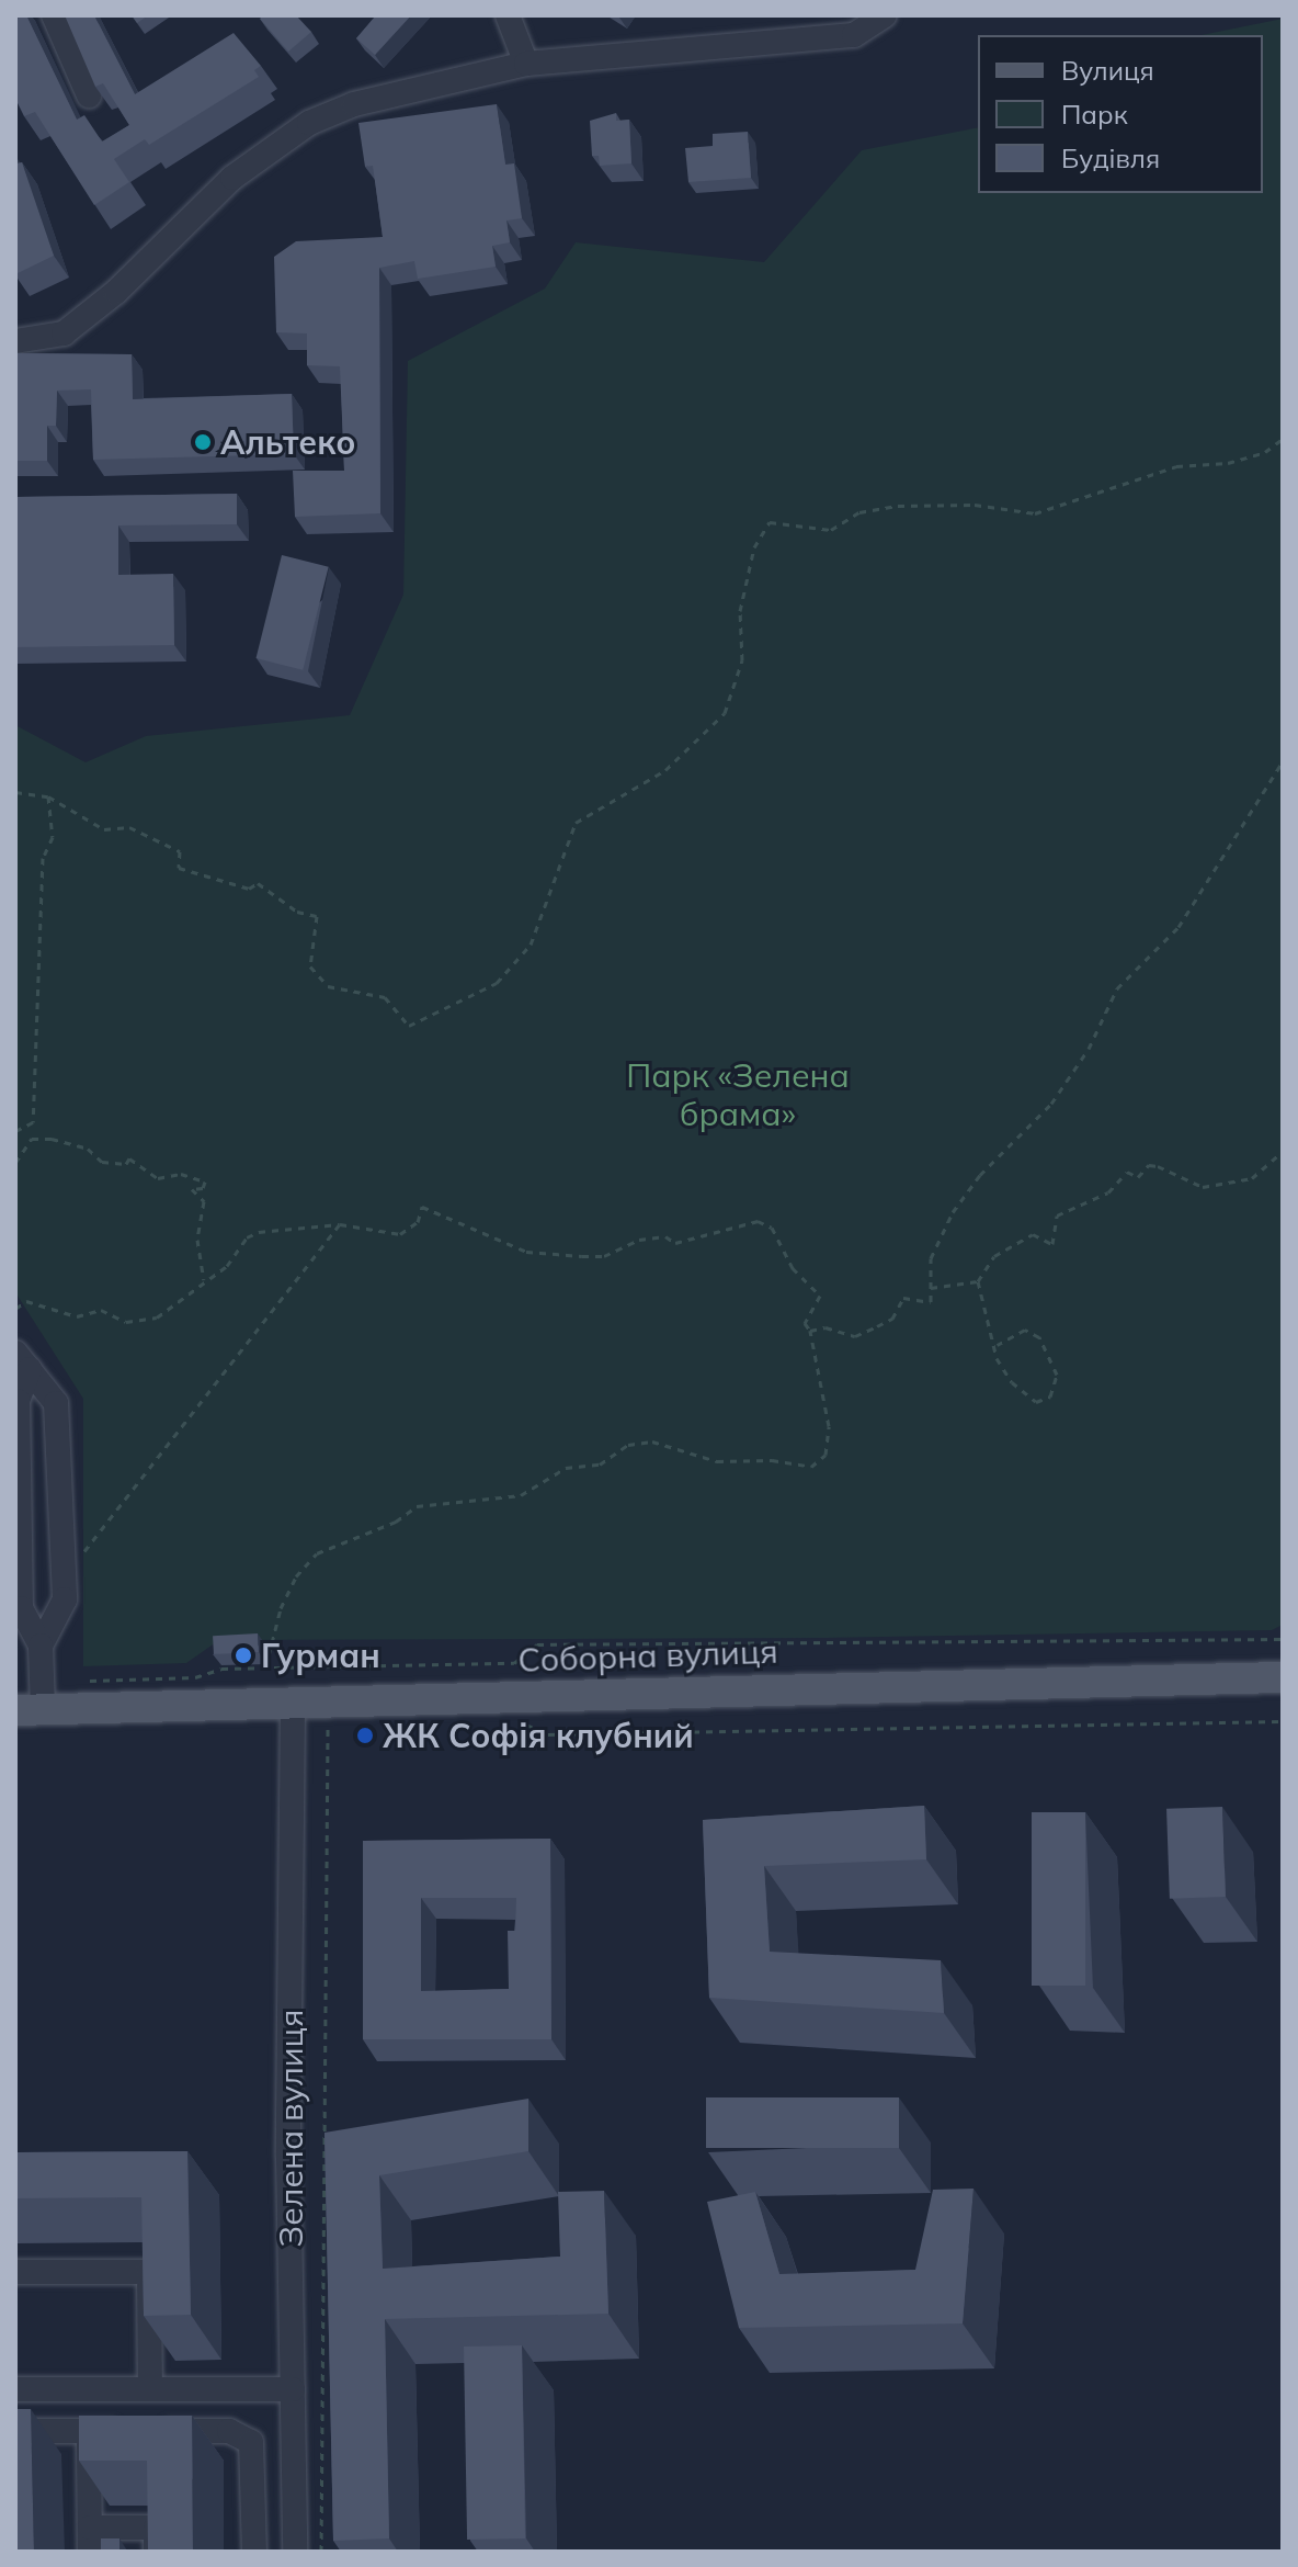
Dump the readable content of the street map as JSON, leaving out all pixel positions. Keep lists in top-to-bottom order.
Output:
{
  "streets": {
    "main road": ["Соборна вулиця"],
    "street": ["Зелена вулиця"]
  },
  "crossings": [
    ["Соборна вулиця", "Зелена вулиця"]
  ],
  "parks": ["Парк «Зелена брама»"],
  "places": ["Альтеко", "Гурман", "ЖК Софія клубний"],
  "legend": ["Вулиця", "Парк", "Будівля"]
}
